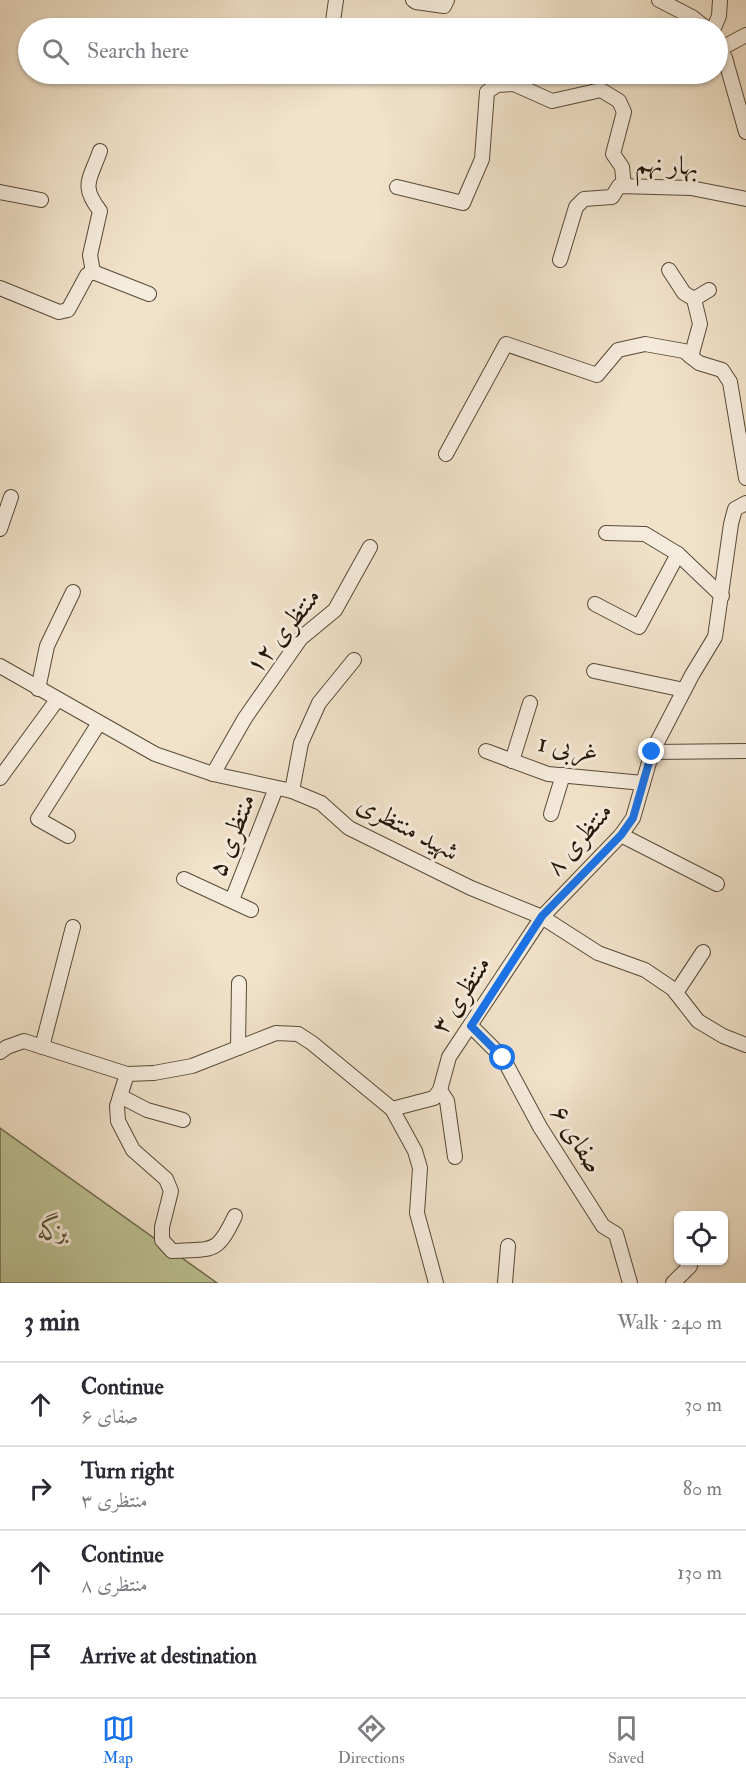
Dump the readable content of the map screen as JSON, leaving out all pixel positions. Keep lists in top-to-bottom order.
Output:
{
  "streets": {
    "street": [
      "بهار نهم",
      "منتظری ۱۲",
      "غربی 1",
      "شهید منتظری",
      "منتظری ۵",
      "منتظری ۸",
      "منتظری ۳",
      "صفای ۶"
    ]
  },
  "crossings": [
    ["منتظری ۱۲", "شهید منتظری"],
    ["غربی 1", "منتظری ۸"],
    ["شهید منتظری", "منتظری ۵"],
    ["شهید منتظری", "منتظری ۸"],
    ["شهید منتظری", "منتظری ۳"],
    ["منتظری ۸", "منتظری ۳"],
    ["منتظری ۳", "صفای ۶"]
  ],
  "parks": ["بزگه"],
  "page": {
    "search": "Search here",
    "heading": ["3 min", "Walk · 240 m"],
    "list": [
      ["Continue", "صفای ۶", "30 m"],
      ["Turn right", "منتظری ۳", "80 m"],
      ["Continue", "منتظری ۸", "130 m"],
      "Arrive at destination"
    ],
    "nav": ["Map", "Directions", "Saved"]
  }
}
